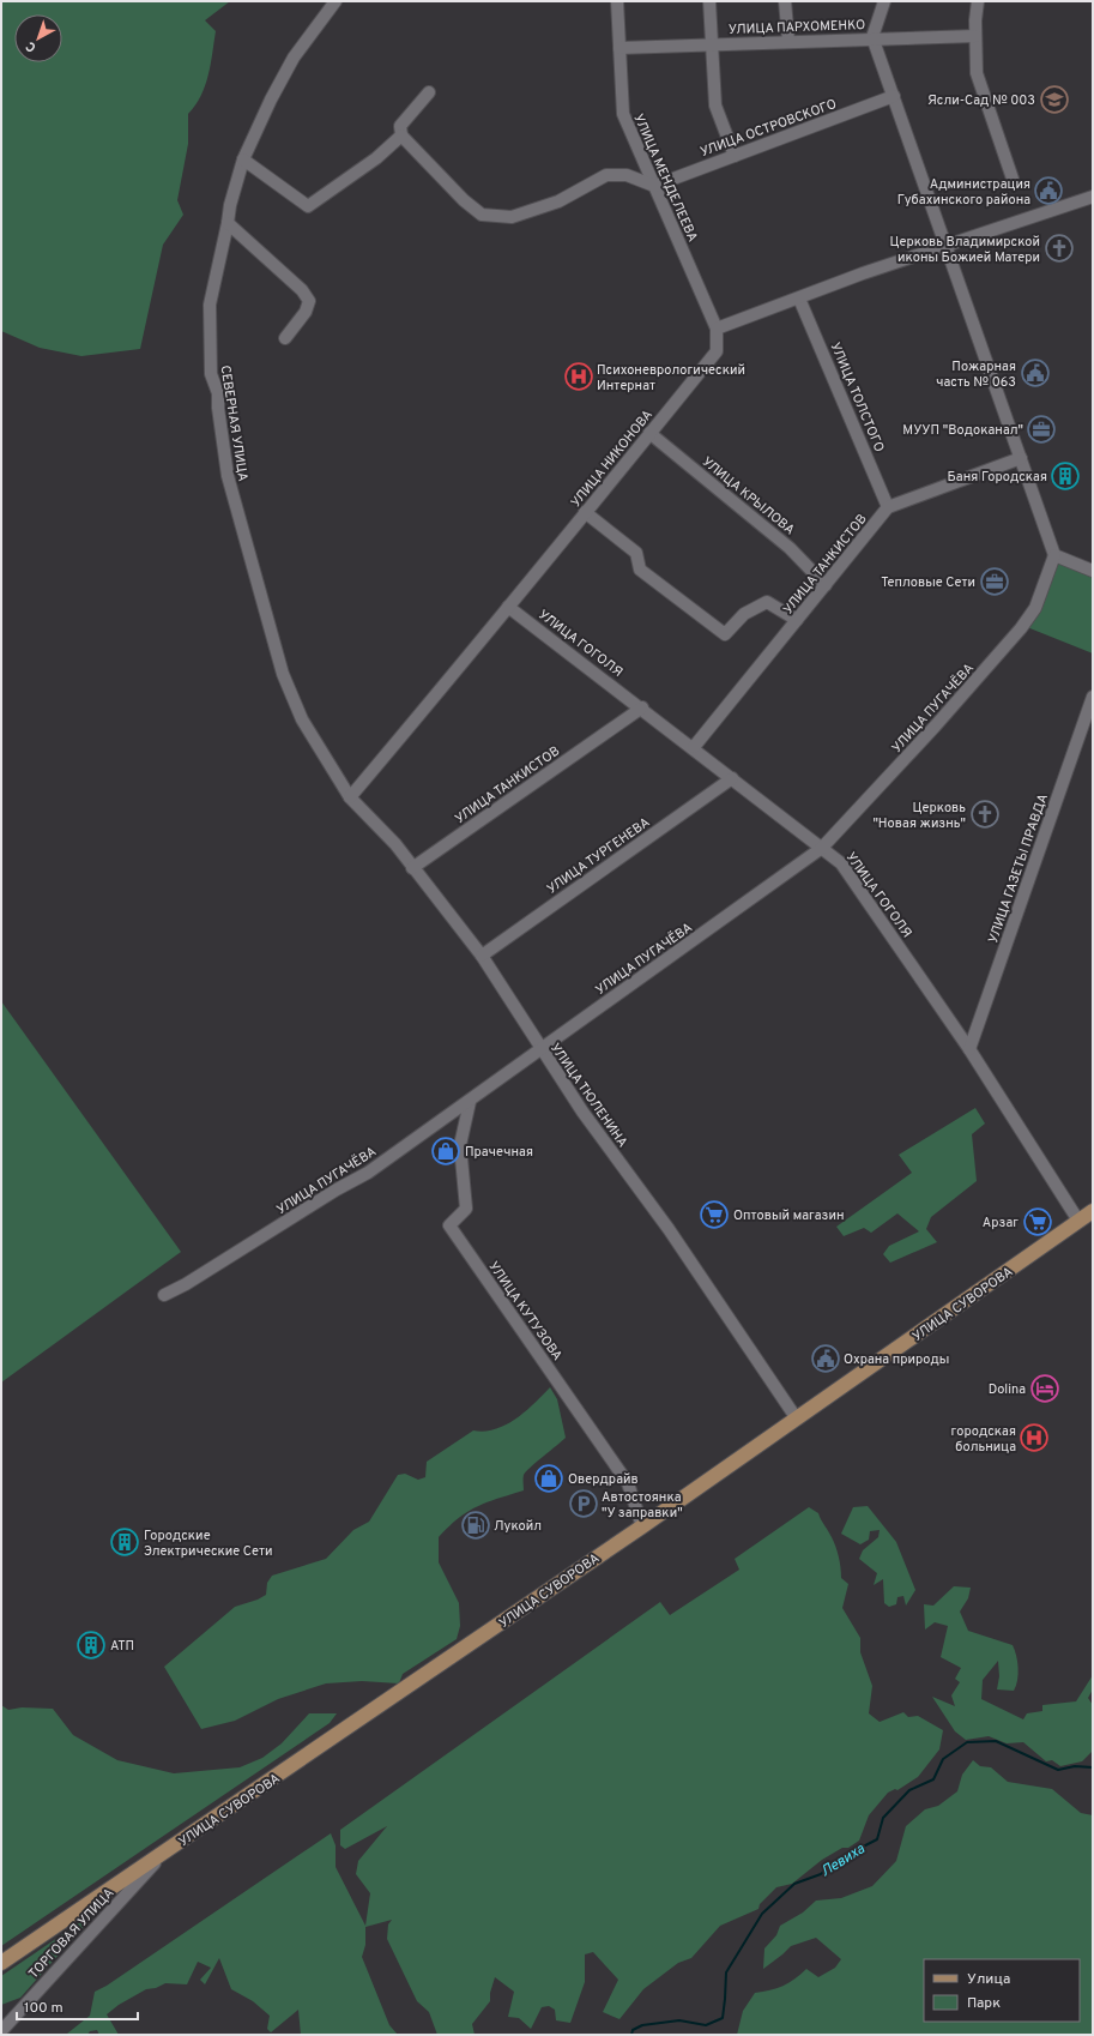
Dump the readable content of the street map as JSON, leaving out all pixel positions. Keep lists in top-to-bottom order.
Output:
{
  "streets": {
    "main road": ["УЛИЦА СУВОРОВА"],
    "street": [
      "УЛИЦА ПАРХОМЕНКО",
      "УЛИЦА ОСТРОВСКОГО",
      "УЛИЦА МЕНДЕЛЕЕВА",
      "УЛИЦА ТОЛСТОГО",
      "СЕВЕРНАЯ УЛИЦА",
      "УЛИЦА НИКОНОВА",
      "УЛИЦА КРЫЛОВА",
      "УЛИЦА ТАНКИСТОВ",
      "УЛИЦА ГОГОЛЯ",
      "УЛИЦА ПУГАЧЁВА",
      "УЛИЦА ТУРГЕНЕВА",
      "УЛИЦА ГАЗЕТЫ ПРАВДА",
      "УЛИЦА ТЮЛЕНИНА",
      "УЛИЦА КУТУЗОВА",
      "ТОРГОВАЯ УЛИЦА"
    ]
  },
  "crossings": [
    ["УЛИЦА ПАРХОМЕНКО", "УЛИЦА МЕНДЕЛЕЕВА"],
    ["УЛИЦА ОСТРОВСКОГО", "УЛИЦА МЕНДЕЛЕЕВА"],
    ["УЛИЦА МЕНДЕЛЕЕВА", "УЛИЦА НИКОНОВА"],
    ["УЛИЦА ТОЛСТОГО", "УЛИЦА ТАНКИСТОВ"],
    ["СЕВЕРНАЯ УЛИЦА", "УЛИЦА НИКОНОВА"],
    ["СЕВЕРНАЯ УЛИЦА", "УЛИЦА ТЮЛЕНИНА"],
    ["УЛИЦА НИКОНОВА", "УЛИЦА КРЫЛОВА"],
    ["УЛИЦА НИКОНОВА", "УЛИЦА ГОГОЛЯ"],
    ["УЛИЦА НИКОНОВА", "УЛИЦА ТЮЛЕНИНА"],
    ["УЛИЦА КРЫЛОВА", "УЛИЦА ТАНКИСТОВ"],
    ["УЛИЦА ТАНКИСТОВ", "УЛИЦА ГОГОЛЯ"],
    ["УЛИЦА ТАНКИСТОВ", "УЛИЦА ТЮЛЕНИНА"],
    ["УЛИЦА ГОГОЛЯ", "УЛИЦА ПУГАЧЁВА"],
    ["УЛИЦА ГОГОЛЯ", "УЛИЦА ТУРГЕНЕВА"],
    ["УЛИЦА ГОГОЛЯ", "УЛИЦА ГАЗЕТЫ ПРАВДА"],
    ["УЛИЦА ГОГОЛЯ", "УЛИЦА СУВОРОВА"],
    ["УЛИЦА ПУГАЧЁВА", "УЛИЦА ТЮЛЕНИНА"],
    ["УЛИЦА ПУГАЧЁВА", "УЛИЦА КУТУЗОВА"],
    ["УЛИЦА ТУРГЕНЕВА", "УЛИЦА ТЮЛЕНИНА"],
    ["УЛИЦА ТЮЛЕНИНА", "УЛИЦА СУВОРОВА"],
    ["УЛИЦА СУВОРОВА", "УЛИЦА КУТУЗОВА"],
    ["УЛИЦА СУВОРОВА", "ТОРГОВАЯ УЛИЦА"]
  ],
  "water": ["Левиха"],
  "places": {
    "school or university": ["Ясли-Сад № 003"],
    "public building": ["Администрация Губахинского района", "Пожарная часть № 063", "Охрана природы"],
    "church": ["Церковь Владимирской иконы Божией Матери", "Церковь \"Новая жизнь\""],
    "hospital": ["Психоневрологический Интернат", "городская больница"],
    "office": ["МУУП \"Водоканал\"", "Тепловые Сети"],
    "building": ["Баня Городская", "Городские Электрические Сети", "АТП"],
    "shop": ["Прачечная", "Овердрайв"],
    "supermarket": ["Оптовый магазин", "Арзаг"],
    "hotel": ["Dolina"],
    "parking": ["Автостоянка \"У заправки\""],
    "fuel station": ["Лукойл"]
  },
  "legend": ["Улица", "Парк"],
  "scale_bar": "100 m",
  "north": "bottom left"
}
